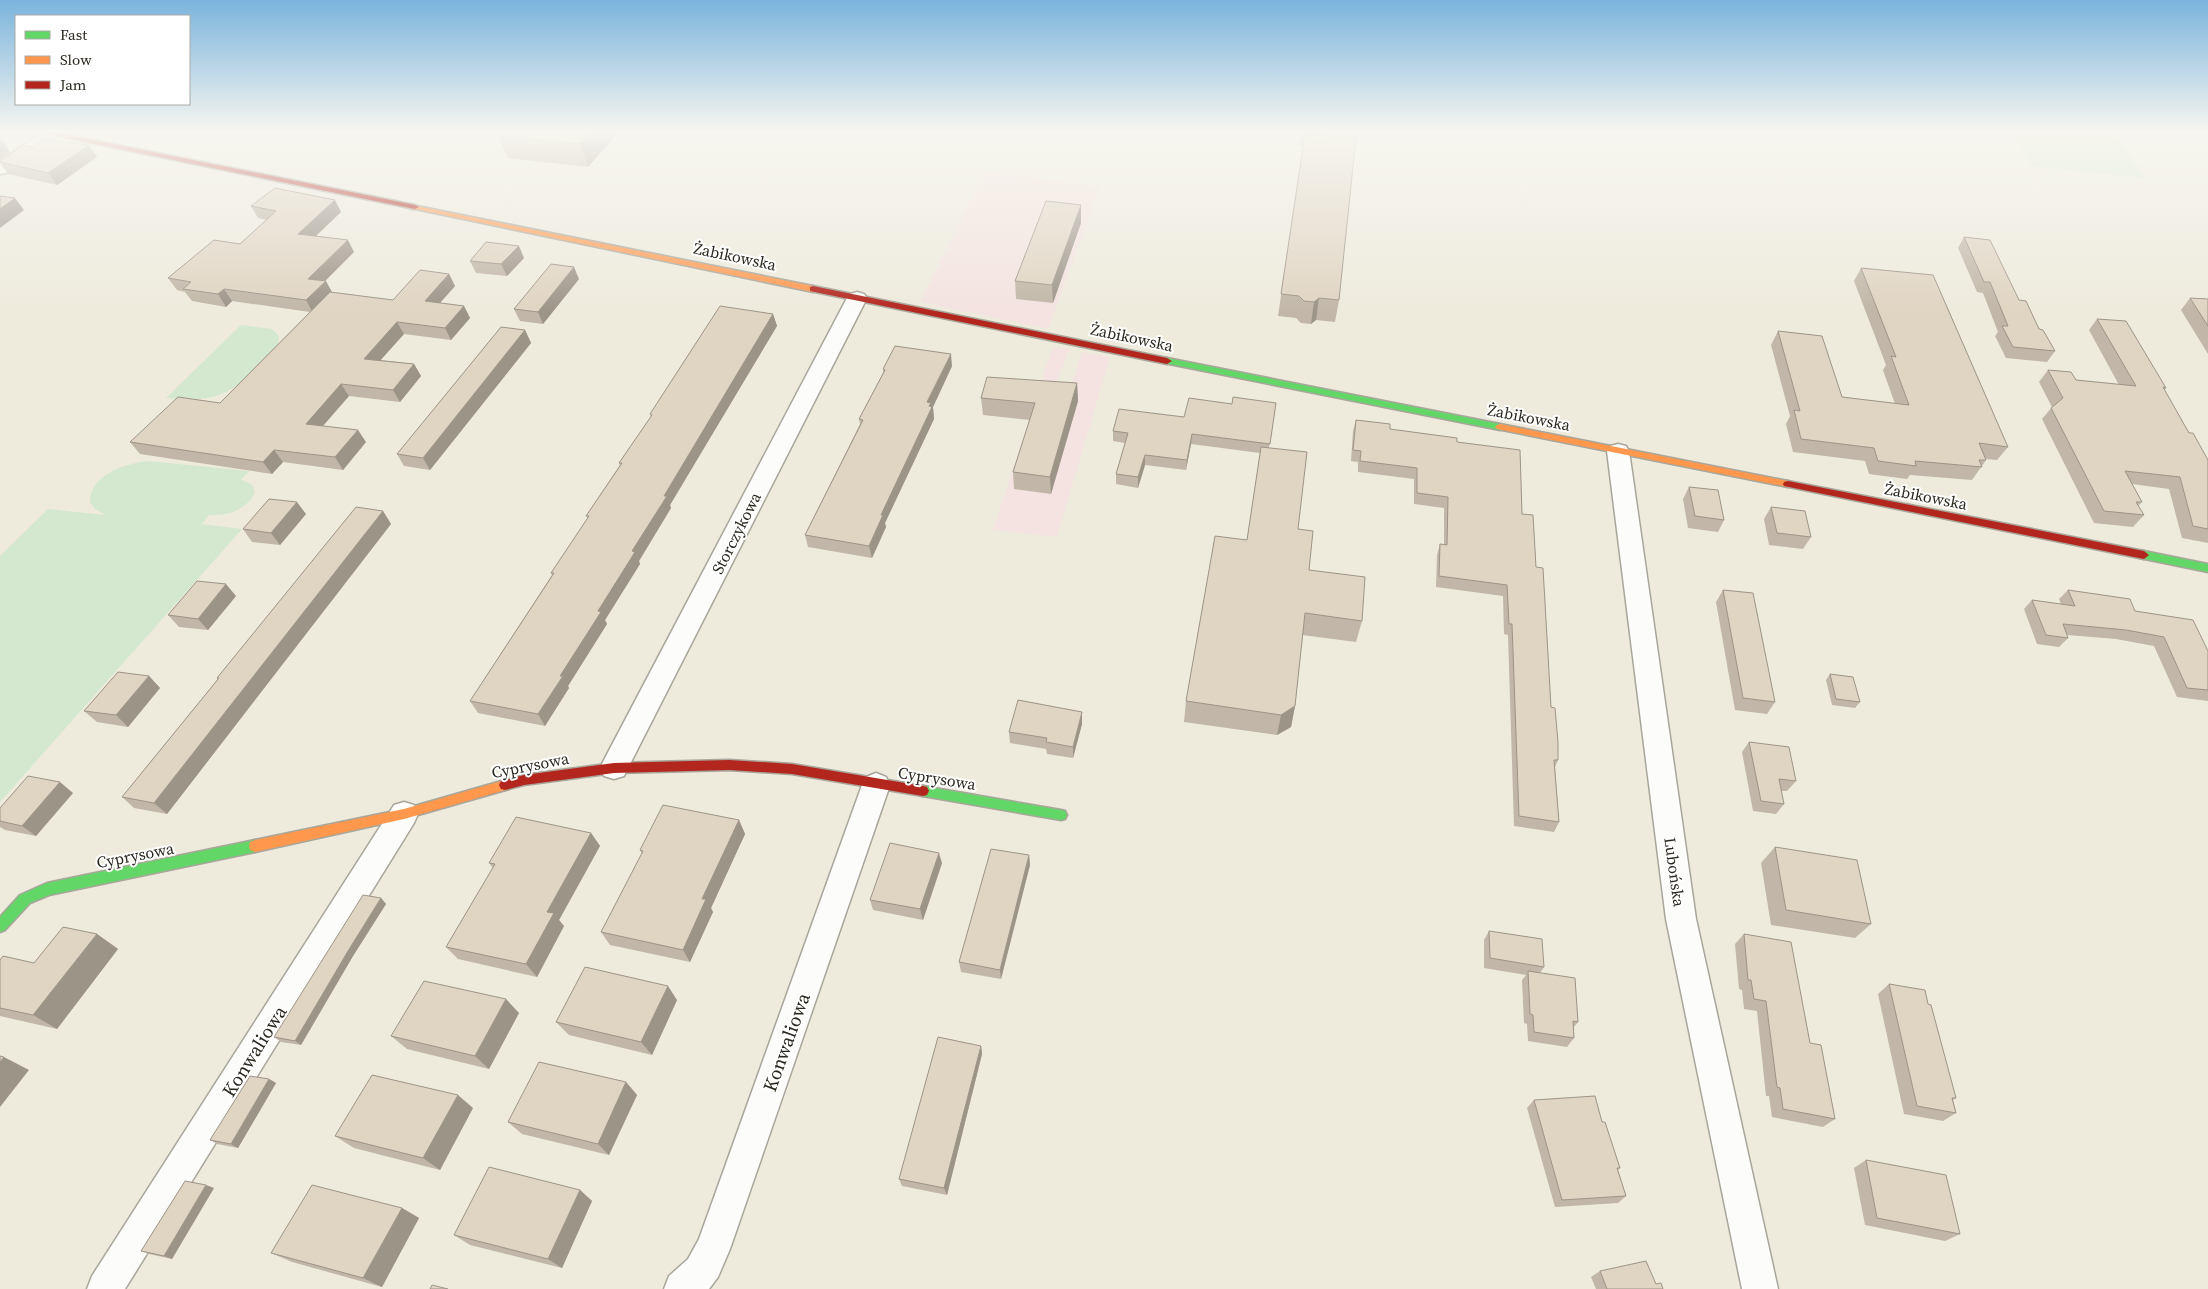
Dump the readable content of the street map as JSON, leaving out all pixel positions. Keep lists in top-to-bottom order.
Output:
{
  "streets": {
    "street": [
      "Żabikowska",
      "Storczykowa",
      "Cyprysowa",
      "Lubońska",
      "Konwaliowa"
    ]
  },
  "crossings": [
    ["Żabikowska", "Storczykowa"],
    ["Żabikowska", "Lubońska"],
    ["Storczykowa", "Cyprysowa"],
    ["Cyprysowa", "Konwaliowa"]
  ],
  "legend": ["Fast", "Slow", "Jam"]
}
